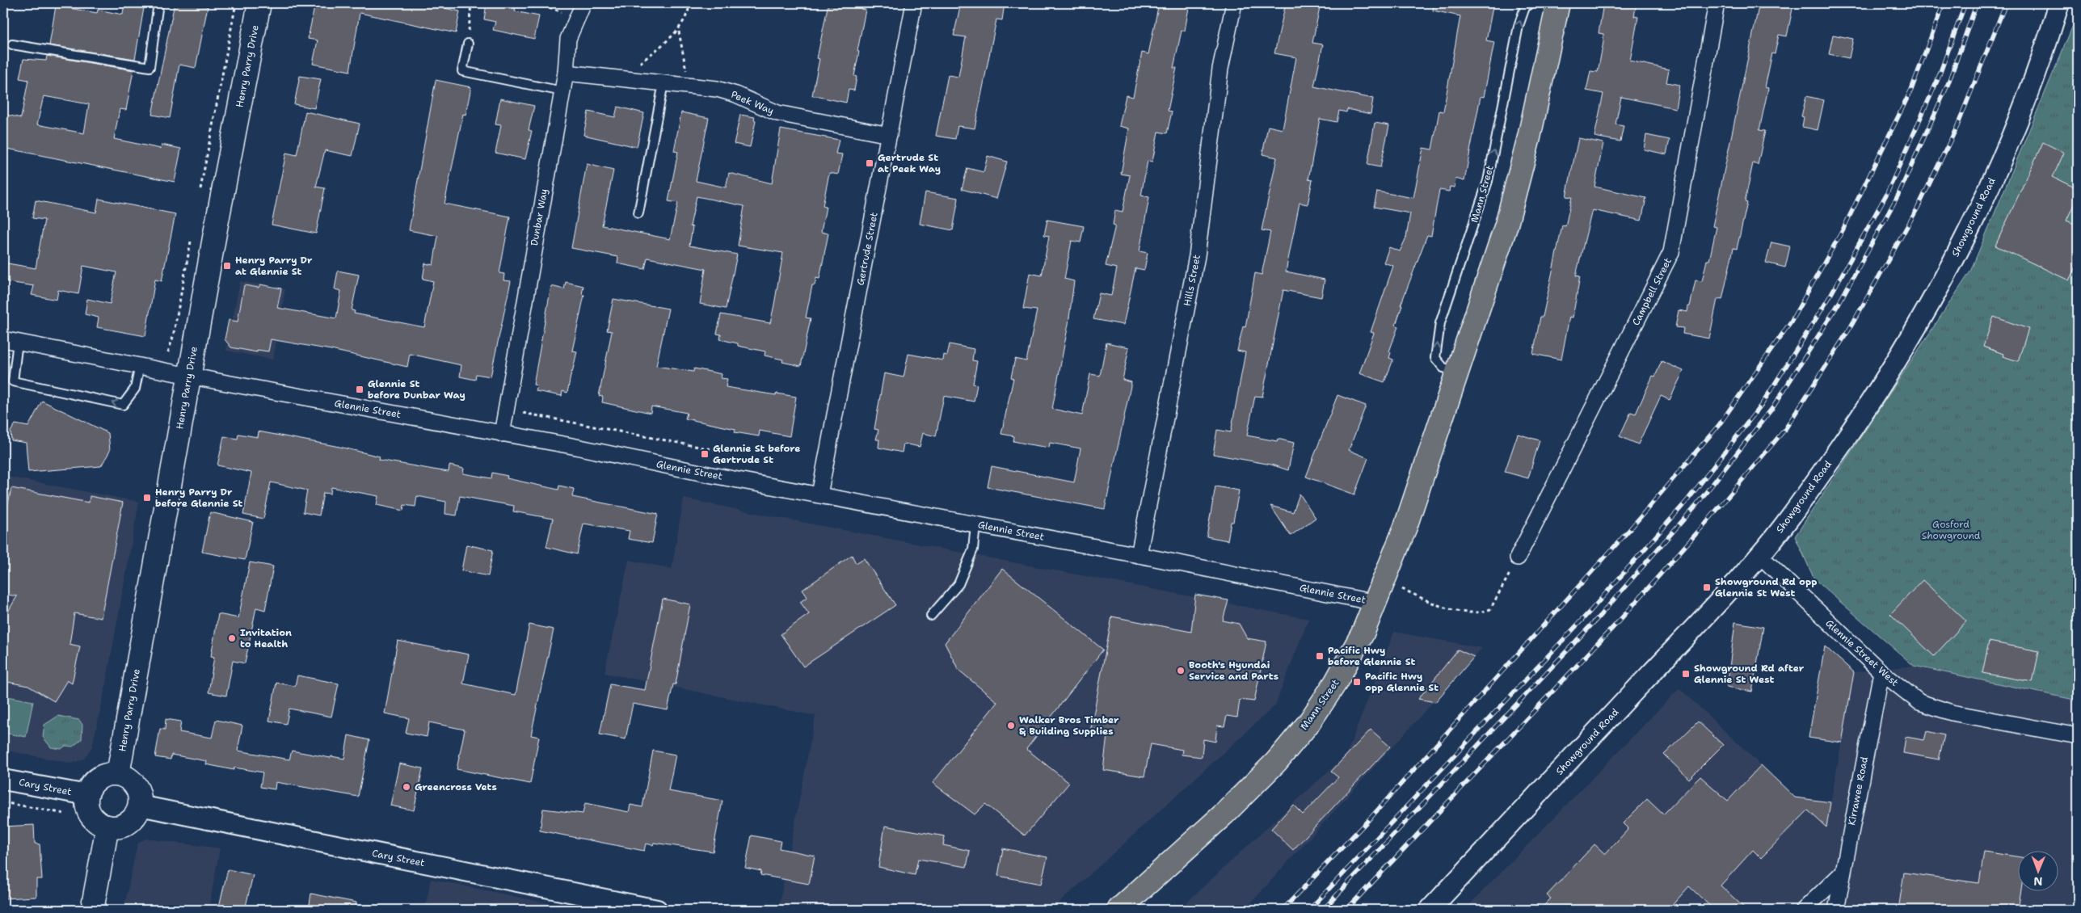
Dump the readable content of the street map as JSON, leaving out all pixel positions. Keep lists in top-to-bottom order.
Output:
{
  "streets": {
    "main road": ["Henry Parry Drive", "Mann Street"],
    "street": [
      "Peek Way",
      "Dunbar Way",
      "Showground Road",
      "Gertrude Street",
      "Hills Street",
      "Campbell Street",
      "Glennie Street",
      "Glennie Street West",
      "Cary Street",
      "Kirrawee Road"
    ]
  },
  "crossings": [
    ["Henry Parry Drive", "Glennie Street"],
    ["Henry Parry Drive", "Cary Street"],
    ["Peek Way", "Dunbar Way"],
    ["Peek Way", "Gertrude Street"],
    ["Mann Street", "Glennie Street"],
    ["Dunbar Way", "Glennie Street"],
    ["Showground Road", "Glennie Street West"],
    ["Gertrude Street", "Glennie Street"],
    ["Hills Street", "Glennie Street"],
    ["Glennie Street West", "Kirrawee Road"]
  ],
  "parks": ["Gosford Showground"],
  "places": {
    "transit": [
      "Gertrude St at Peek Way",
      "Henry Parry Dr at Glennie St",
      "Glennie St before Dunbar Way",
      "Glennie St before Gertrude St",
      "Henry Parry Dr before Glennie St",
      "Showground Rd opp Glennie St West",
      "Pacific Hwy before Glennie St",
      "Showground Rd after Glennie St West",
      "Pacific Hwy opp Glennie St"
    ],
    "other": [
      "Invitation to Health",
      "Booth's Hyundai Service and Parts",
      "Walker Bros Timber & Building Supplies",
      "Greencross Vets"
    ]
  },
  "north": "bottom"
}
